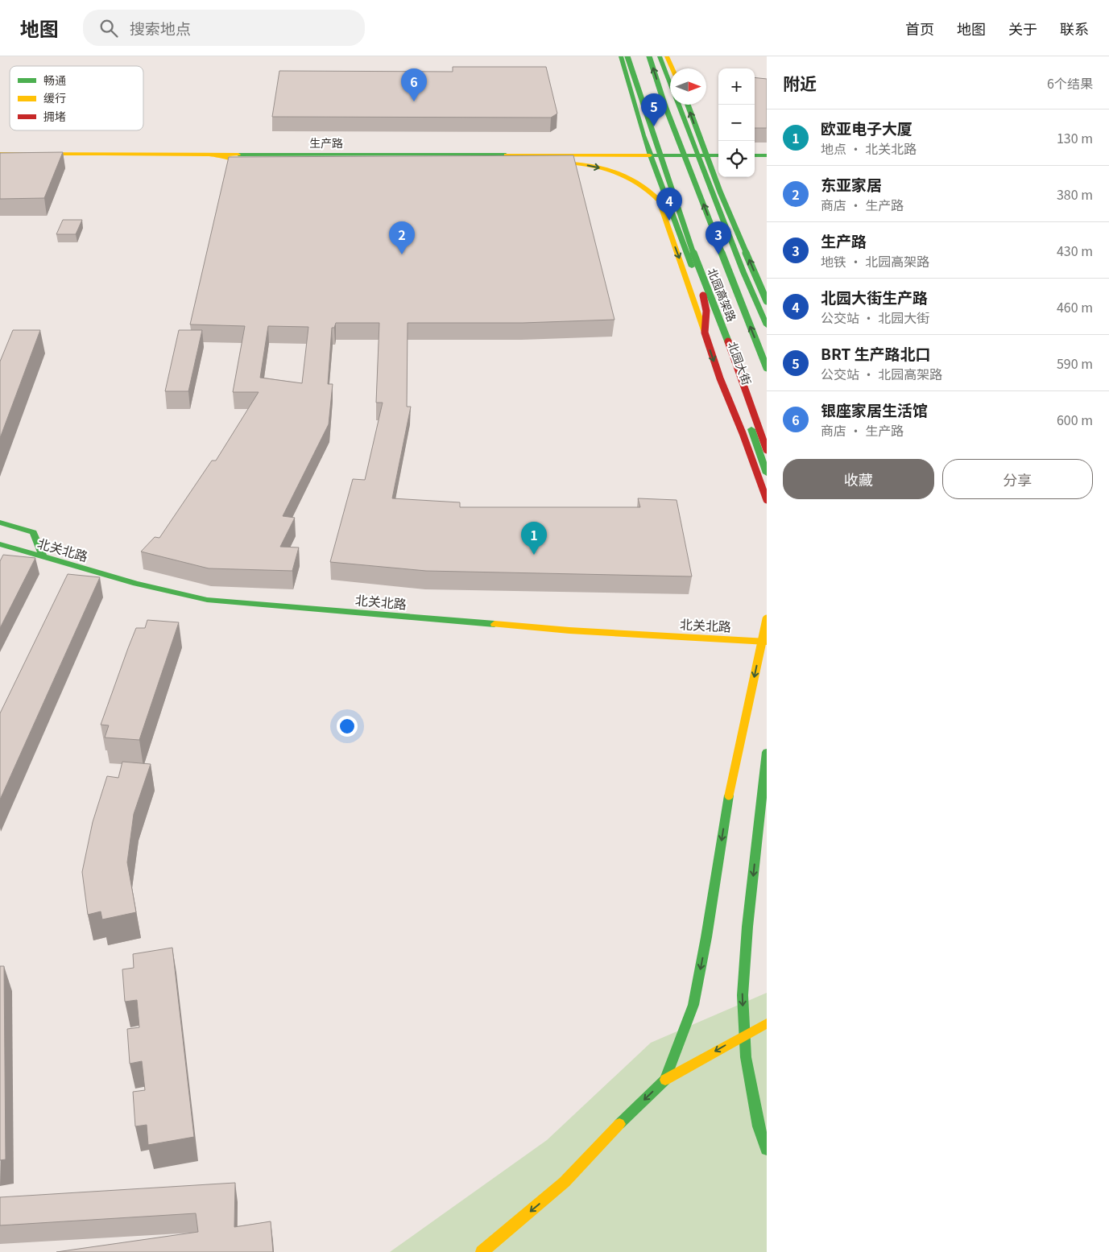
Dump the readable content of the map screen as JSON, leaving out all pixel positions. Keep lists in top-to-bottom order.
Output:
{
  "streets": {
    "main road": [
      "生产路",
      "北园高架路",
      "北园大街",
      "北关北路"
    ]
  },
  "crossings": [
    ["生产路", "北园大街"]
  ],
  "legend": ["畅通", "缓行", "拥堵"],
  "north": "right",
  "page": {
    "header": "地图",
    "search": "搜索地点",
    "nav": [
      "首页",
      "地图",
      "关于",
      "联系"
    ],
    "heading": ["附近", "6个结果"],
    "map_buttons": ["+", "−"],
    "pins": [
      "6",
      "5",
      "4",
      "2",
      "3",
      "1"
    ],
    "list": [
      {
        "mark": "1",
        "name": "欧亚电子大厦",
        "note": "地点 · 北关北路",
        "value": "130 m"
      },
      {
        "mark": "2",
        "name": "东亚家居",
        "note": "商店 · 生产路",
        "value": "380 m"
      },
      {
        "mark": "3",
        "name": "生产路",
        "note": "地铁 · 北园高架路",
        "value": "430 m"
      },
      {
        "mark": "4",
        "name": "北园大街生产路",
        "note": "公交站 · 北园大街",
        "value": "460 m"
      },
      {
        "mark": "5",
        "name": "BRT 生产路北口",
        "note": "公交站 · 北园高架路",
        "value": "590 m"
      },
      {
        "mark": "6",
        "name": "银座家居生活馆",
        "note": "商店 · 生产路",
        "value": "600 m"
      }
    ],
    "buttons": ["收藏", "分享"]
  }
}
